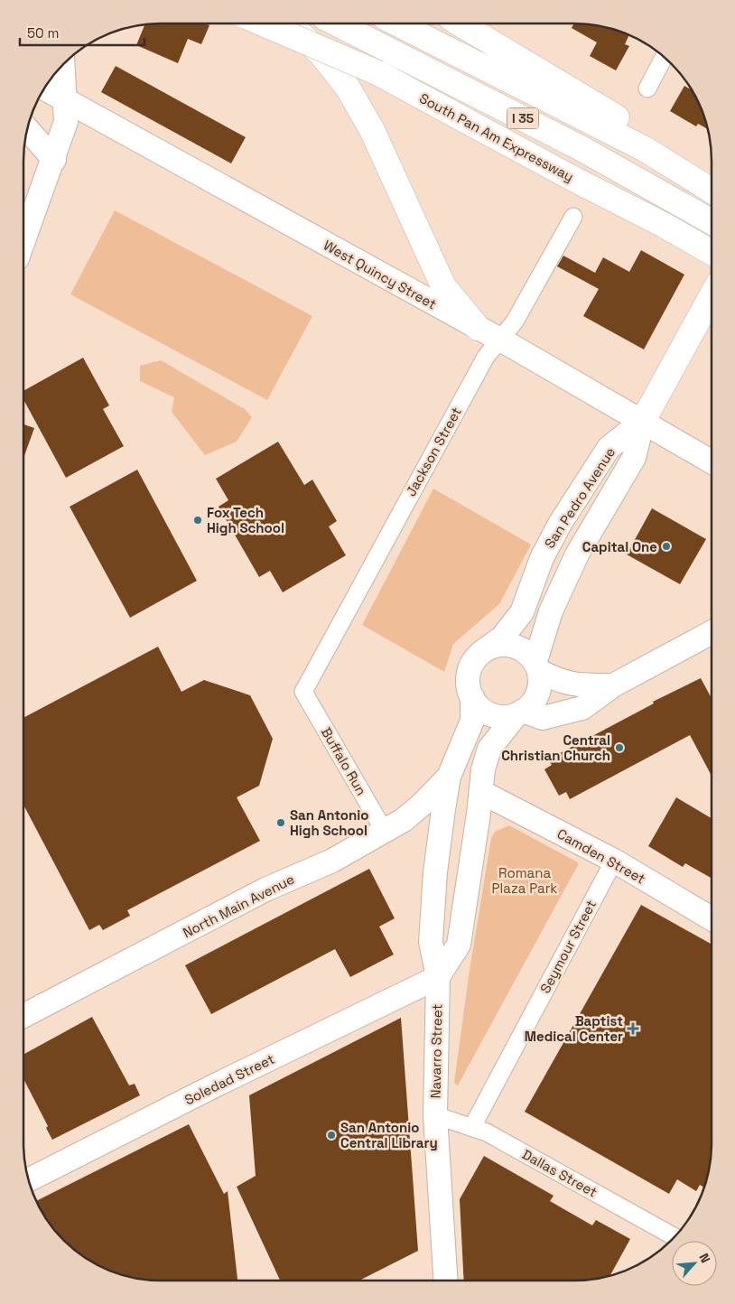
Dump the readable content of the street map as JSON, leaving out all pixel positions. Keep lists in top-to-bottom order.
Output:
{
  "streets": {
    "main road": [
      "I 35",
      "South Pan Am Expressway",
      "West Quincy Street",
      "San Pedro Avenue",
      "Camden Street",
      "North Main Avenue",
      "Navarro Street",
      "Soledad Street"
    ],
    "street": [
      "Jackson Street",
      "Buffalo Run",
      "Seymour Street",
      "Dallas Street"
    ]
  },
  "crossings": [
    ["West Quincy Street", "Jackson Street"],
    ["West Quincy Street", "San Pedro Avenue"],
    ["Jackson Street", "Buffalo Run"],
    ["San Pedro Avenue", "Navarro Street"],
    ["Buffalo Run", "North Main Avenue"],
    ["Camden Street", "Seymour Street"],
    ["North Main Avenue", "Navarro Street"],
    ["Seymour Street", "Dallas Street"],
    ["Navarro Street", "Soledad Street"],
    ["Navarro Street", "Dallas Street"]
  ],
  "parks": ["Romana Plaza Park"],
  "places": {
    "other": [
      "Fox Tech High School",
      "Capital One",
      "Central Christian Church",
      "San Antonio High School",
      "San Antonio Central Library"
    ],
    "health": ["Baptist Medical Center"]
  },
  "scale_bar": "50 m",
  "north": "top right"
}
